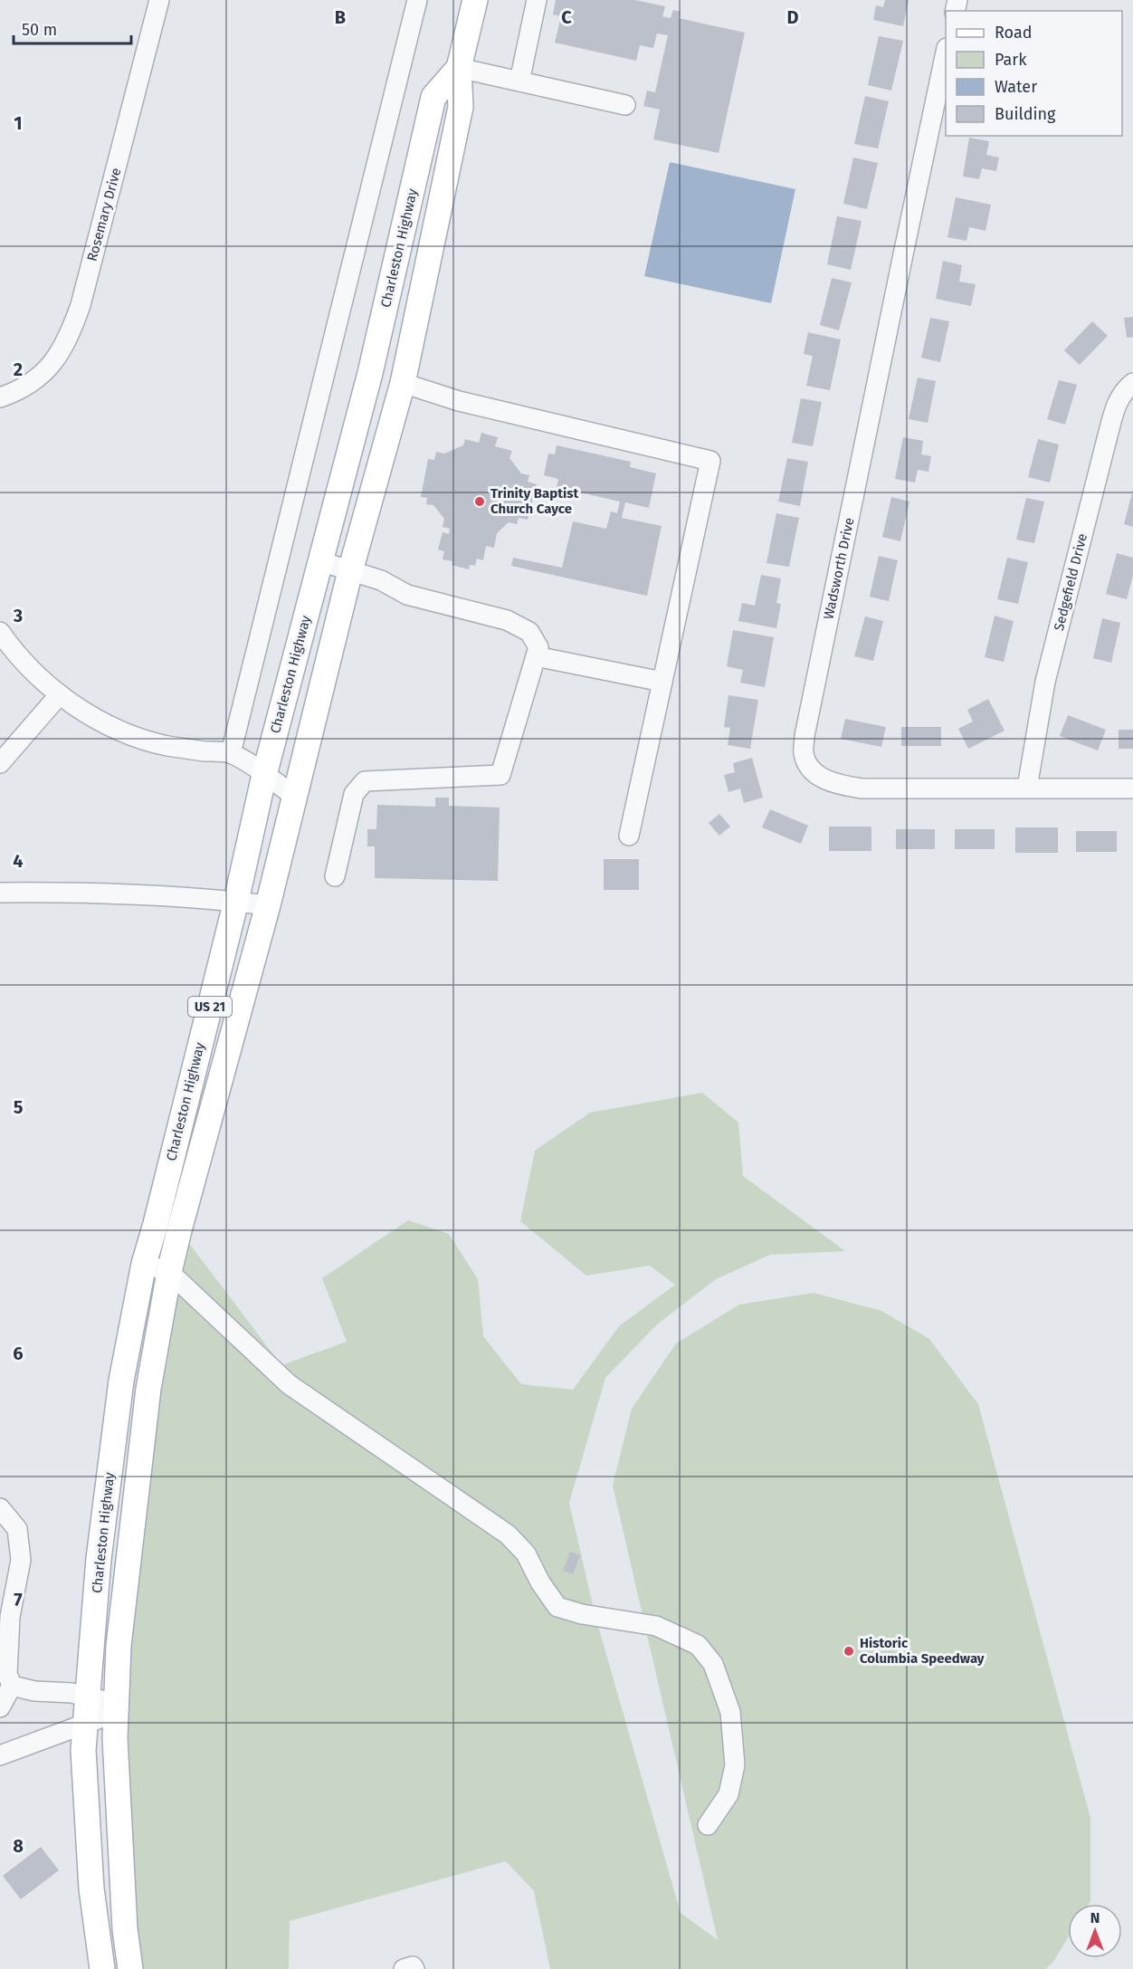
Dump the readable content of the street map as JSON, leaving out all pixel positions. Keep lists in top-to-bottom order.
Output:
{
  "streets": {
    "main road": ["Charleston Highway", "US 21"],
    "street": ["Rosemary Drive", "Wadsworth Drive", "Sedgefield Drive"]
  },
  "crossings": [
    ["Wadsworth Drive", "Sedgefield Drive"]
  ],
  "places": ["Trinity Baptist Church Cayce", "Historic Columbia Speedway"],
  "legend": [
    "Road",
    "Park",
    "Water",
    "Building"
  ],
  "scale_bar": "50 m",
  "north": "top",
  "grid": {
    "columns": ["B", "C", "D"],
    "rows": [
      "1",
      "2",
      "3",
      "4",
      "5",
      "6",
      "7",
      "8"
    ]
  }
}
